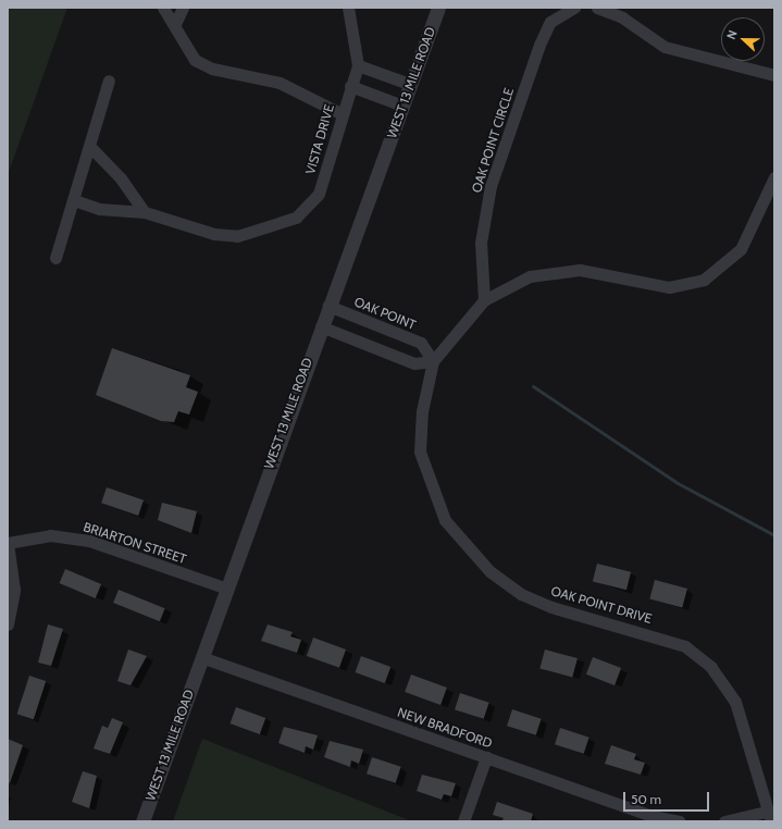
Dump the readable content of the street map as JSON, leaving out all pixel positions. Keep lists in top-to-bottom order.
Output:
{
  "streets": {
    "street": [
      "WEST 13 MILE ROAD",
      "VISTA DRIVE",
      "OAK POINT CIRCLE",
      "OAK POINT",
      "BRIARTON STREET",
      "OAK POINT DRIVE",
      "NEW BRADFORD"
    ]
  },
  "crossings": [
    ["WEST 13 MILE ROAD", "OAK POINT"],
    ["WEST 13 MILE ROAD", "BRIARTON STREET"],
    ["WEST 13 MILE ROAD", "NEW BRADFORD"],
    ["OAK POINT CIRCLE", "OAK POINT DRIVE"],
    ["OAK POINT", "OAK POINT DRIVE"]
  ],
  "scale_bar": "50 m",
  "north": "left"
}
